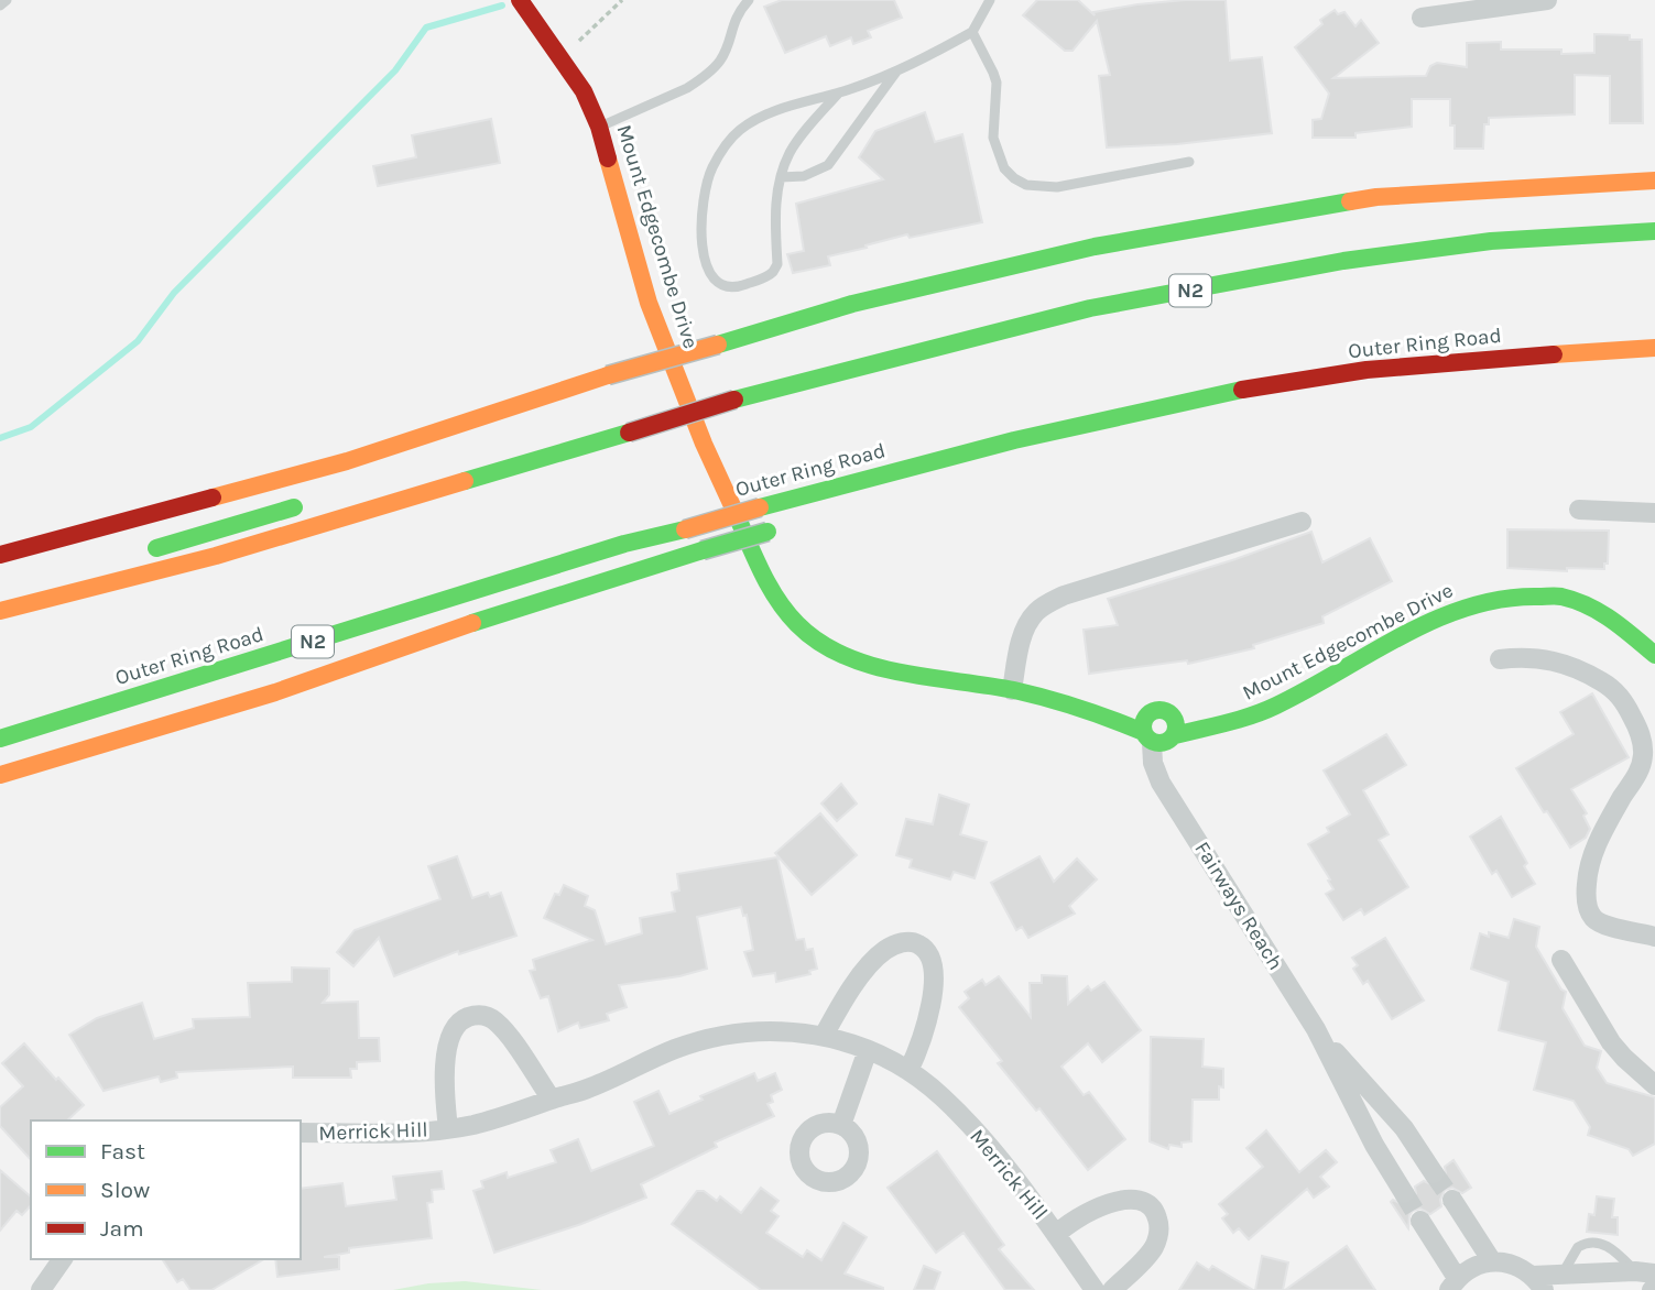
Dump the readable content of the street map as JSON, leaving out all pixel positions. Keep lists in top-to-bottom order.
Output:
{
  "streets": {
    "main road": ["Mount Edgecombe Drive", "N2", "Outer Ring Road"],
    "street": ["Fairways Reach", "Merrick Hill"]
  },
  "crossings": [
    ["Mount Edgecombe Drive", "Fairways Reach"]
  ],
  "legend": ["Fast", "Slow", "Jam"]
}
